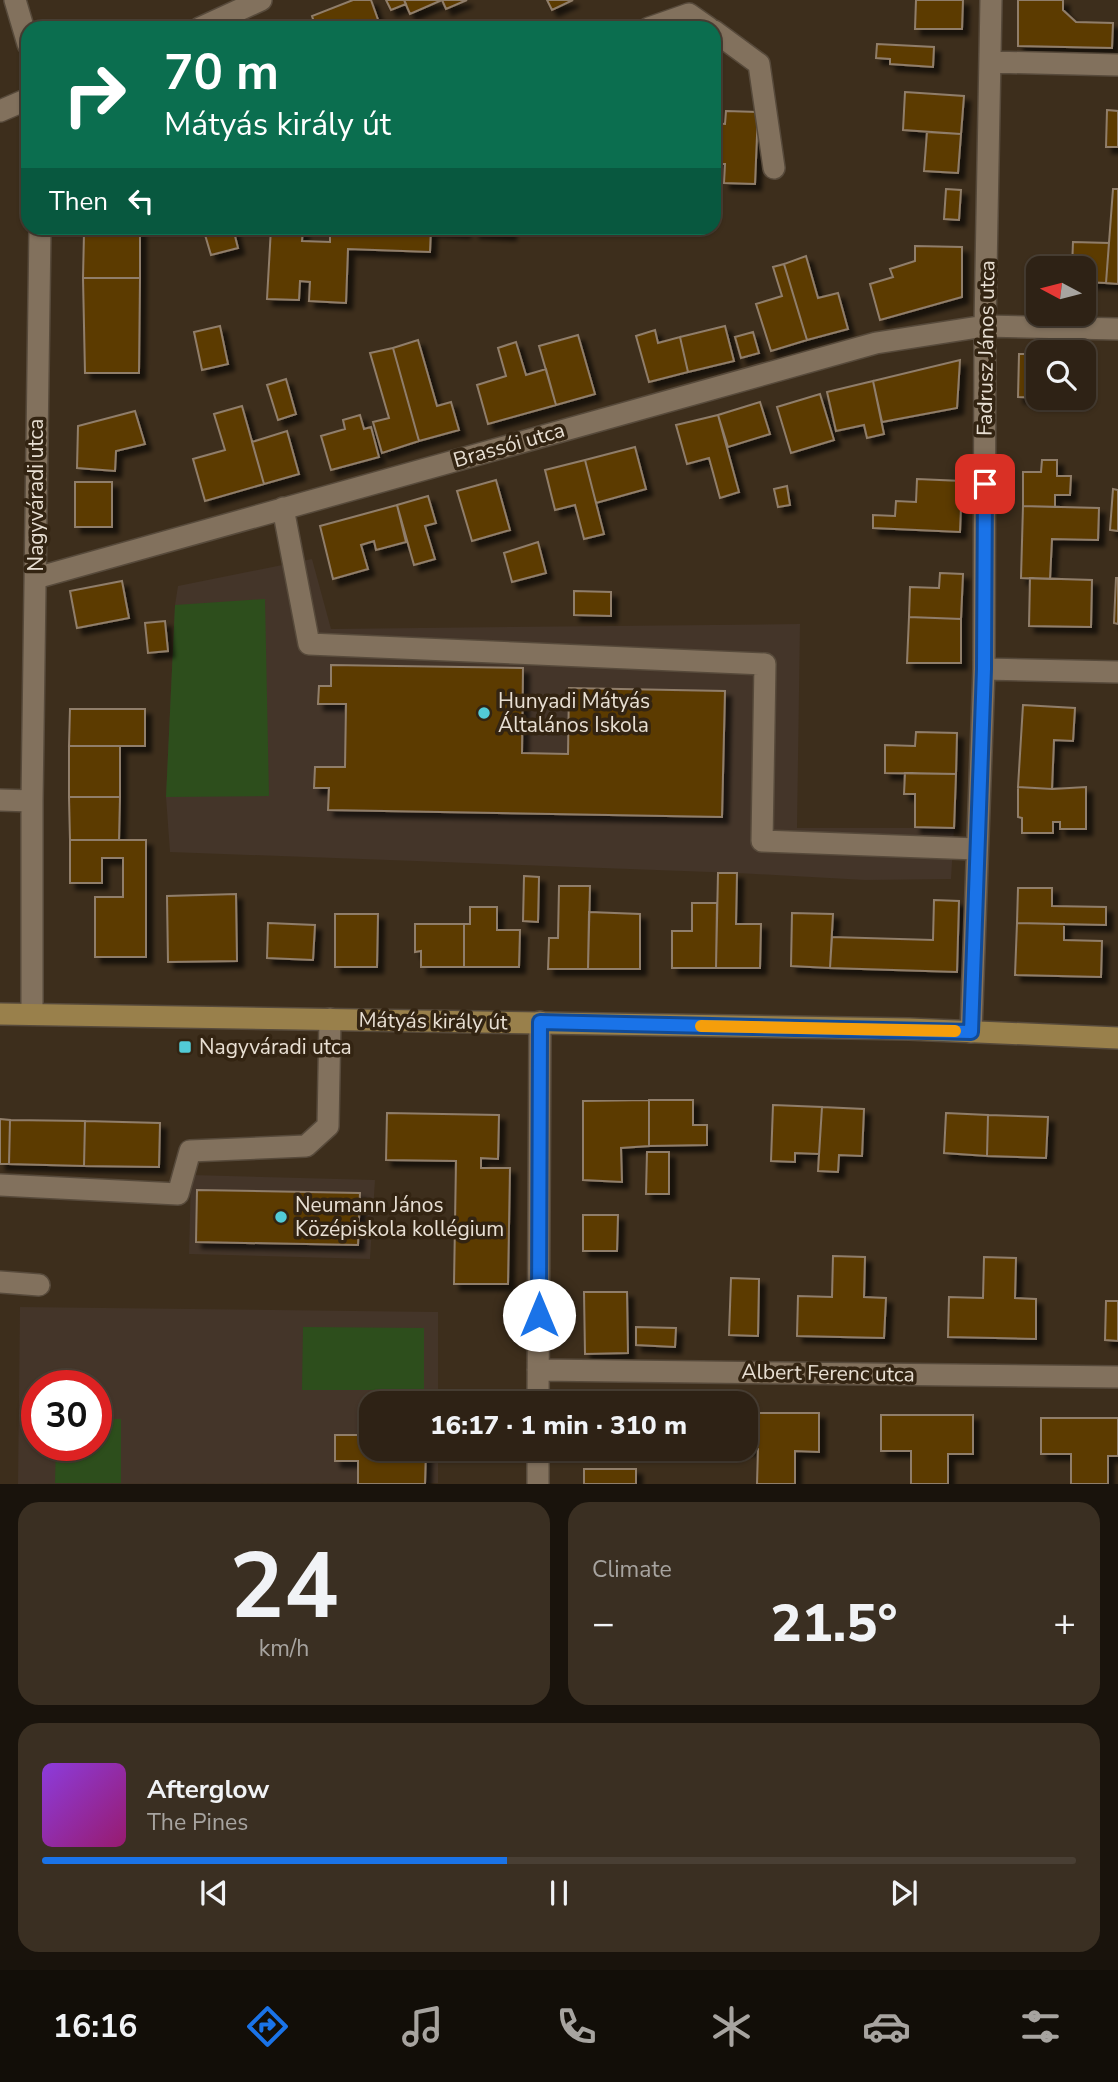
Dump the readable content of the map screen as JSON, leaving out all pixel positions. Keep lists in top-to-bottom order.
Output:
{
  "streets": {
    "main road": ["Mátyás király út"],
    "street": [
      "Fadrusz János utca",
      "Brassói utca",
      "Nagyváradi utca",
      "Albert Ferenc utca"
    ]
  },
  "crossings": [
    ["Fadrusz János utca", "Brassói utca"],
    ["Fadrusz János utca", "Mátyás király út"],
    ["Brassói utca", "Nagyváradi utca"],
    ["Nagyváradi utca", "Mátyás király út"]
  ],
  "places": {
    "other": ["Hunyadi Mátyás Általános Iskola", "Neumann János Középiskola kollégium"],
    "transit": ["Nagyváradi utca"]
  },
  "north": "left",
  "page": {
    "turn": ["70 m", "Mátyás király út"],
    "then": "Then",
    "limit": "30",
    "trip": "16:17 · 1 min · 310 m",
    "tile": [
      ["24", "km/h"],
      "Climate"
    ],
    "heat": ["−", "21.5°", "+"],
    "song": ["Afterglow", "The Pines"],
    "tabs": "16:16"
  }
}
